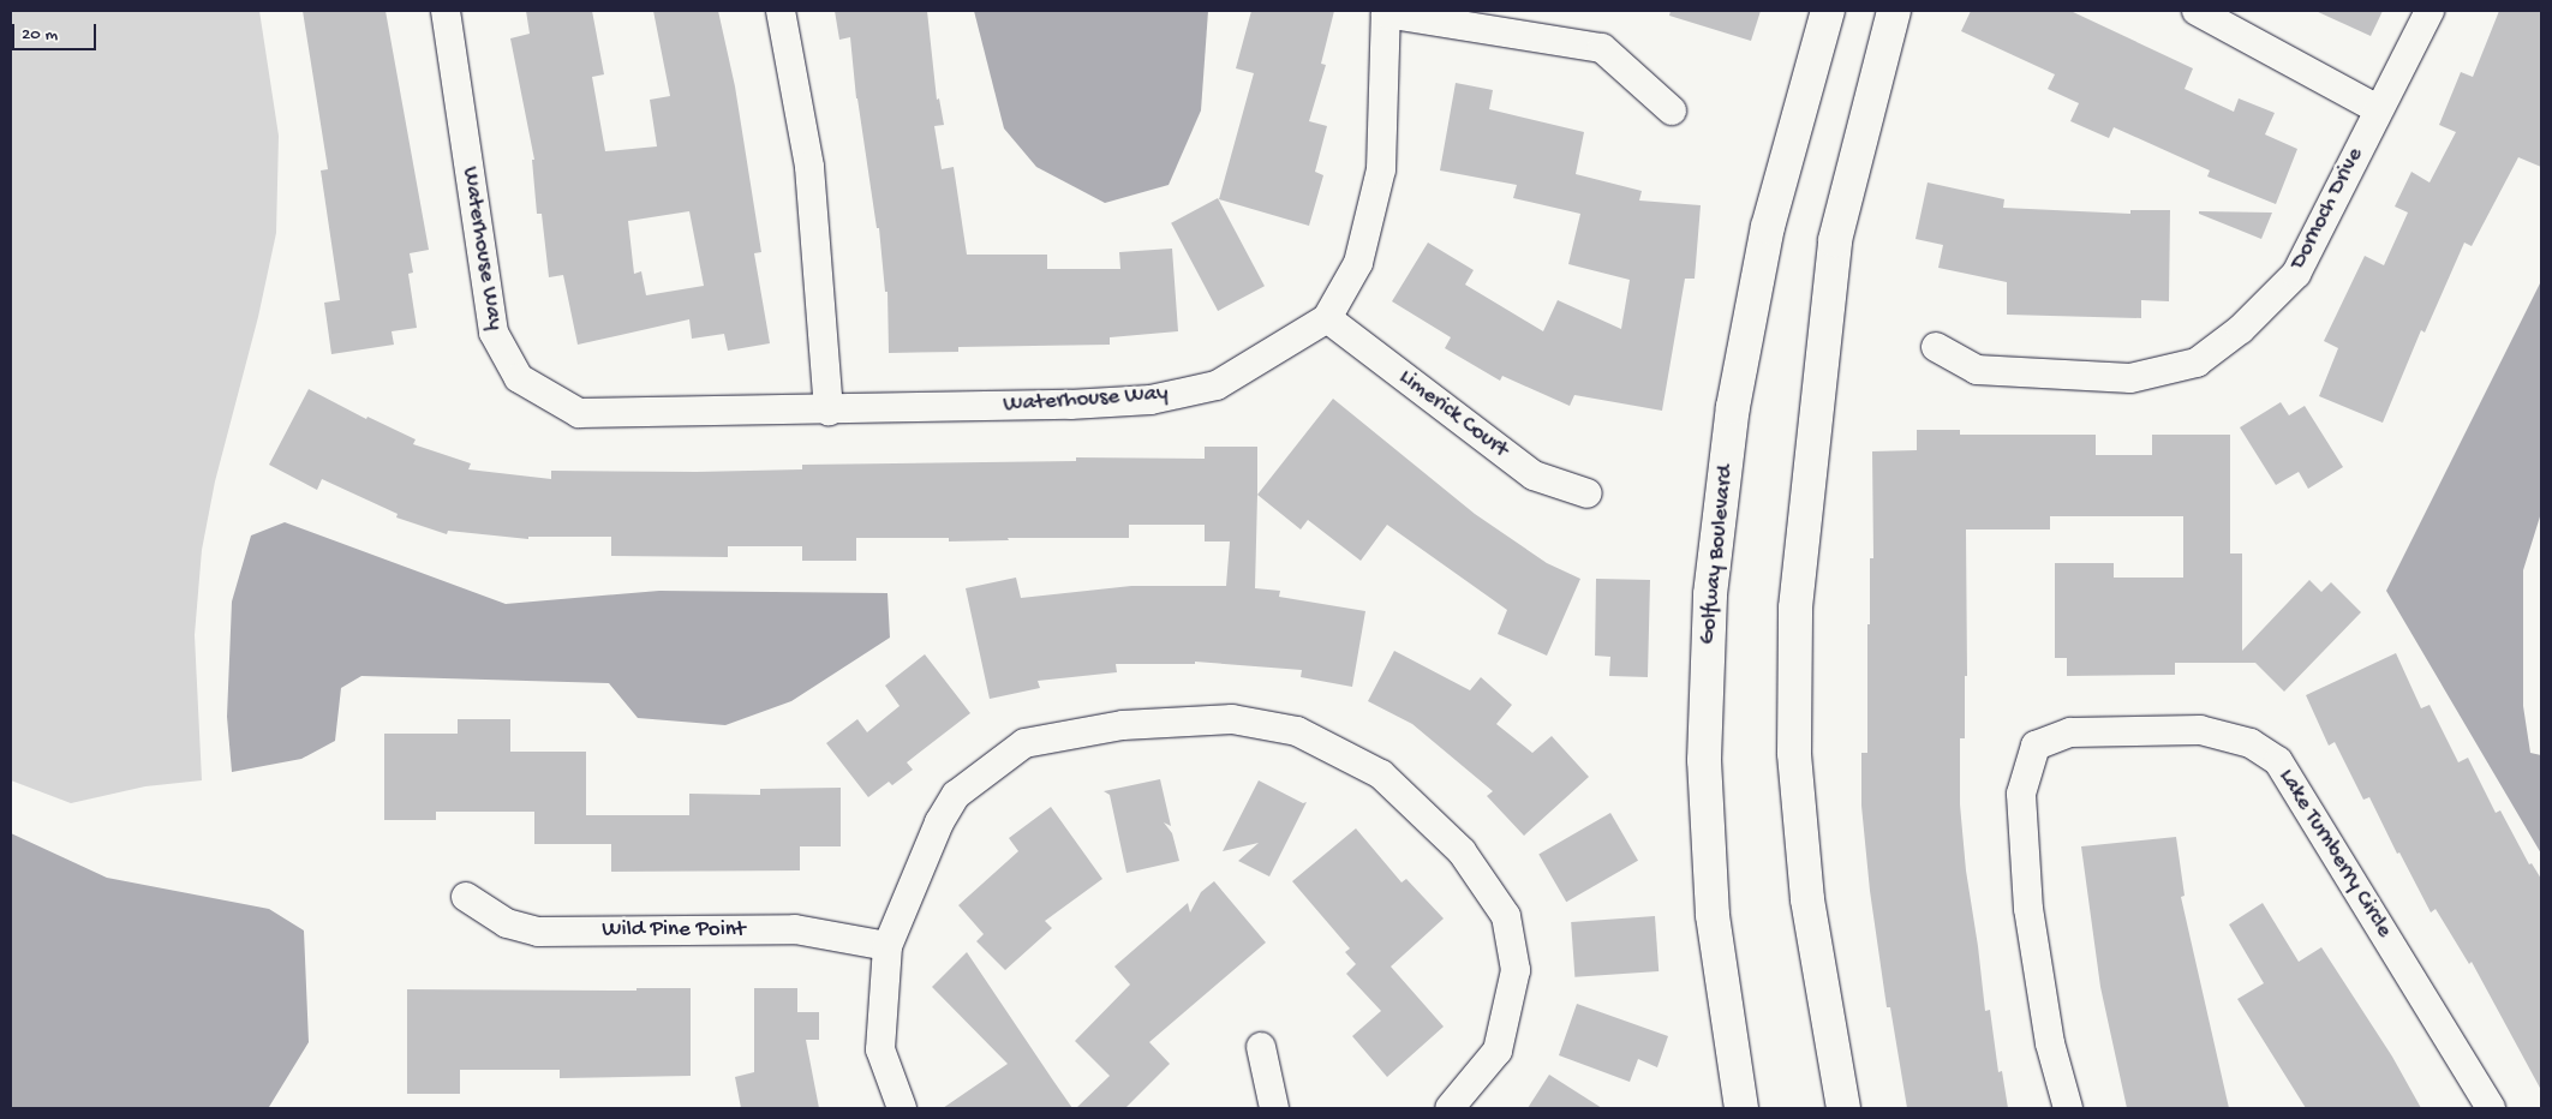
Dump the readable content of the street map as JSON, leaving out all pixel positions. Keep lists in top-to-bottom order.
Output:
{
  "streets": {
    "street": [
      "Dornoch Drive",
      "Waterhouse Way",
      "Limerick Court",
      "Golfway Boulevard",
      "Lake Turnberry Circle",
      "Wild Pine Point"
    ]
  },
  "crossings": [
    ["Waterhouse Way", "Limerick Court"]
  ],
  "scale_bar": "20 m"
}
